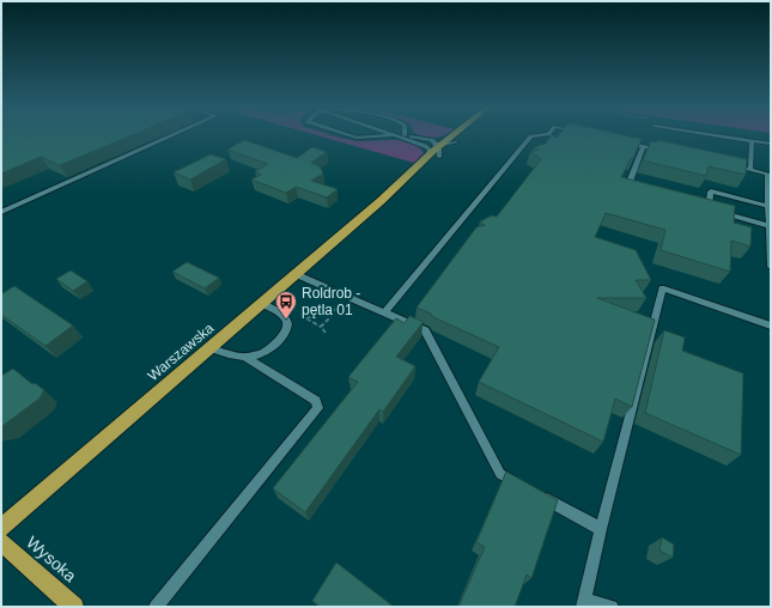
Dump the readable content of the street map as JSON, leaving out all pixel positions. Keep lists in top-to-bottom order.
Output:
{
  "streets": {
    "main road": ["Warszawska", "Wysoka"]
  },
  "places": {
    "bus stop": ["Roldrob - pętla 01"]
  }
}
